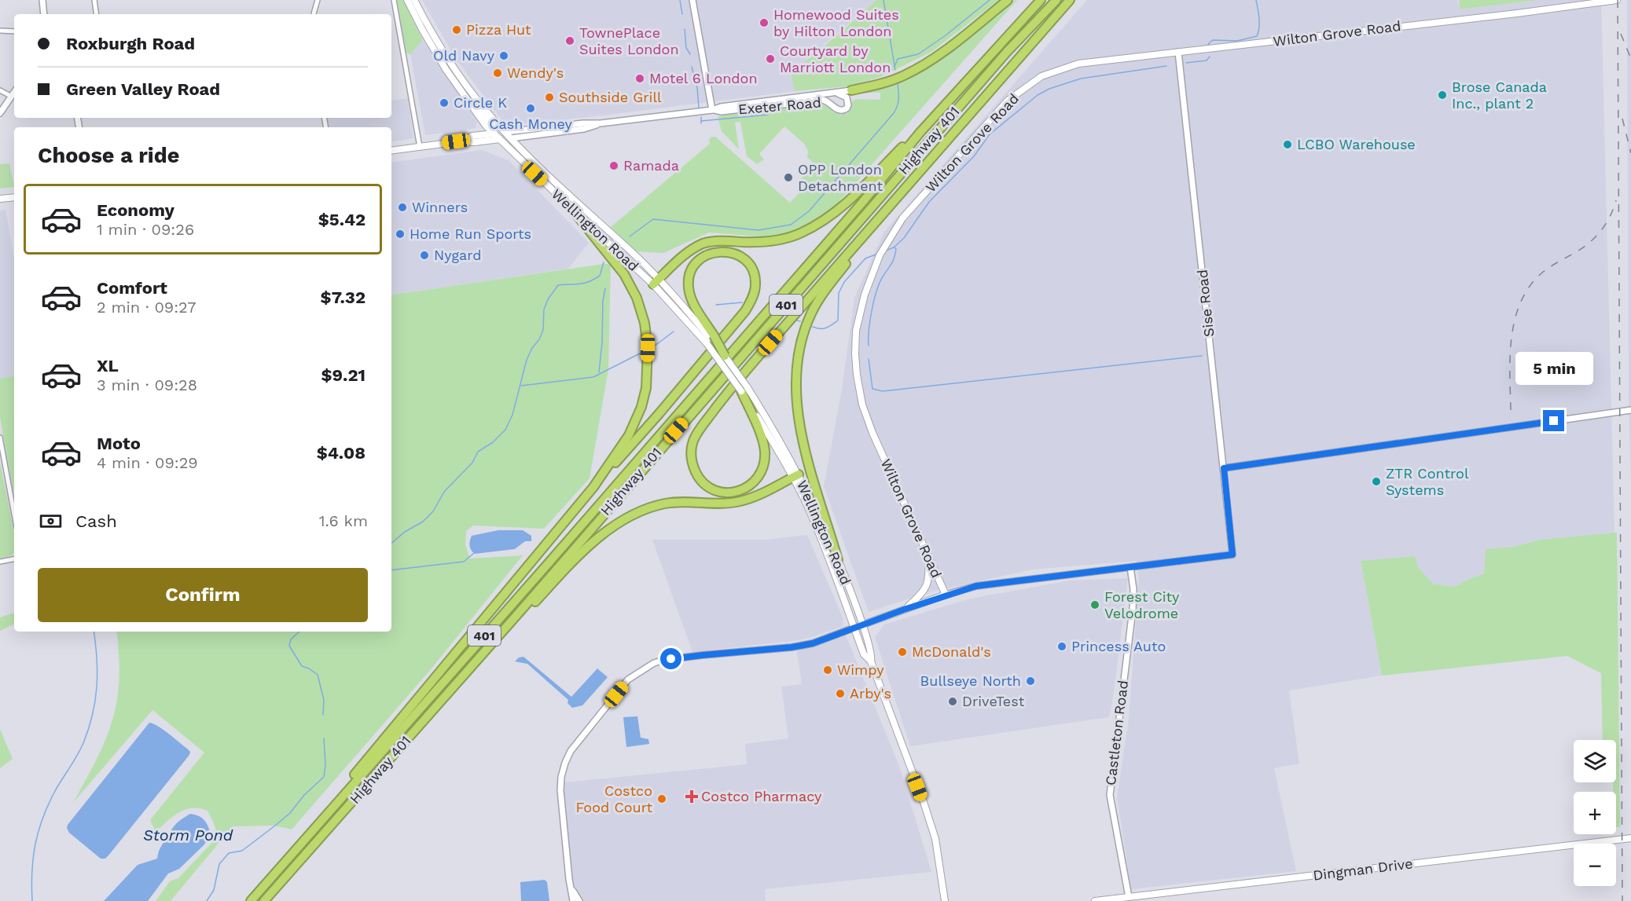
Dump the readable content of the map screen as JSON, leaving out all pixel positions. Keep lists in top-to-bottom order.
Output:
{
  "streets": {
    "highway": ["Highway 401", "401"],
    "main road": [
      "Wilton Grove Road",
      "Exeter Road",
      "Wellington Road",
      "Dingman Drive"
    ],
    "street": ["Sise Road", "Castleton Road"]
  },
  "crossings": [
    ["Wilton Grove Road", "Sise Road"],
    ["Exeter Road", "Wellington Road"],
    ["Sise Road", "Castleton Road"],
    ["Castleton Road", "Dingman Drive"]
  ],
  "water": ["Storm Pond"],
  "places": {
    "other": [
      "Homewood Suites by Hilton London",
      "Pizza Hut",
      "TownePlace Suites London",
      "Old Navy",
      "Courtyard by Marriott London",
      "Wendy's",
      "Motel 6 London",
      "Brose Canada Inc., plant 2",
      "Southside Grill",
      "Circle K",
      "Cash Money",
      "LCBO Warehouse",
      "Ramada",
      "OPP London Detachment",
      "Winners",
      "Home Run Sports",
      "Nygard",
      "ZTR Control Systems",
      "Forest City Velodrome",
      "Princess Auto",
      "McDonald's",
      "Wimpy",
      "Bullseye North",
      "Arby's",
      "DriveTest",
      "Costco Food Court"
    ],
    "health": ["Costco Pharmacy"]
  },
  "page": {
    "banner": ["Roxburgh Road", "Green Valley Road"],
    "heading": "Choose a ride",
    "list": [
      {
        "name": "Economy",
        "note": "1 min · 09:26",
        "value": "$5.42"
      },
      {
        "name": "Comfort",
        "note": "2 min · 09:27",
        "value": "$7.32"
      },
      {
        "name": "XL",
        "note": "3 min · 09:28",
        "value": "$9.21"
      },
      {
        "name": "Moto",
        "note": "4 min · 09:29",
        "value": "$4.08"
      }
    ],
    "bubble": "5 min",
    "pay": ["Cash", "1.6 km"],
    "buttons": "Confirm",
    "map_buttons": ["+", "−"]
  }
}
